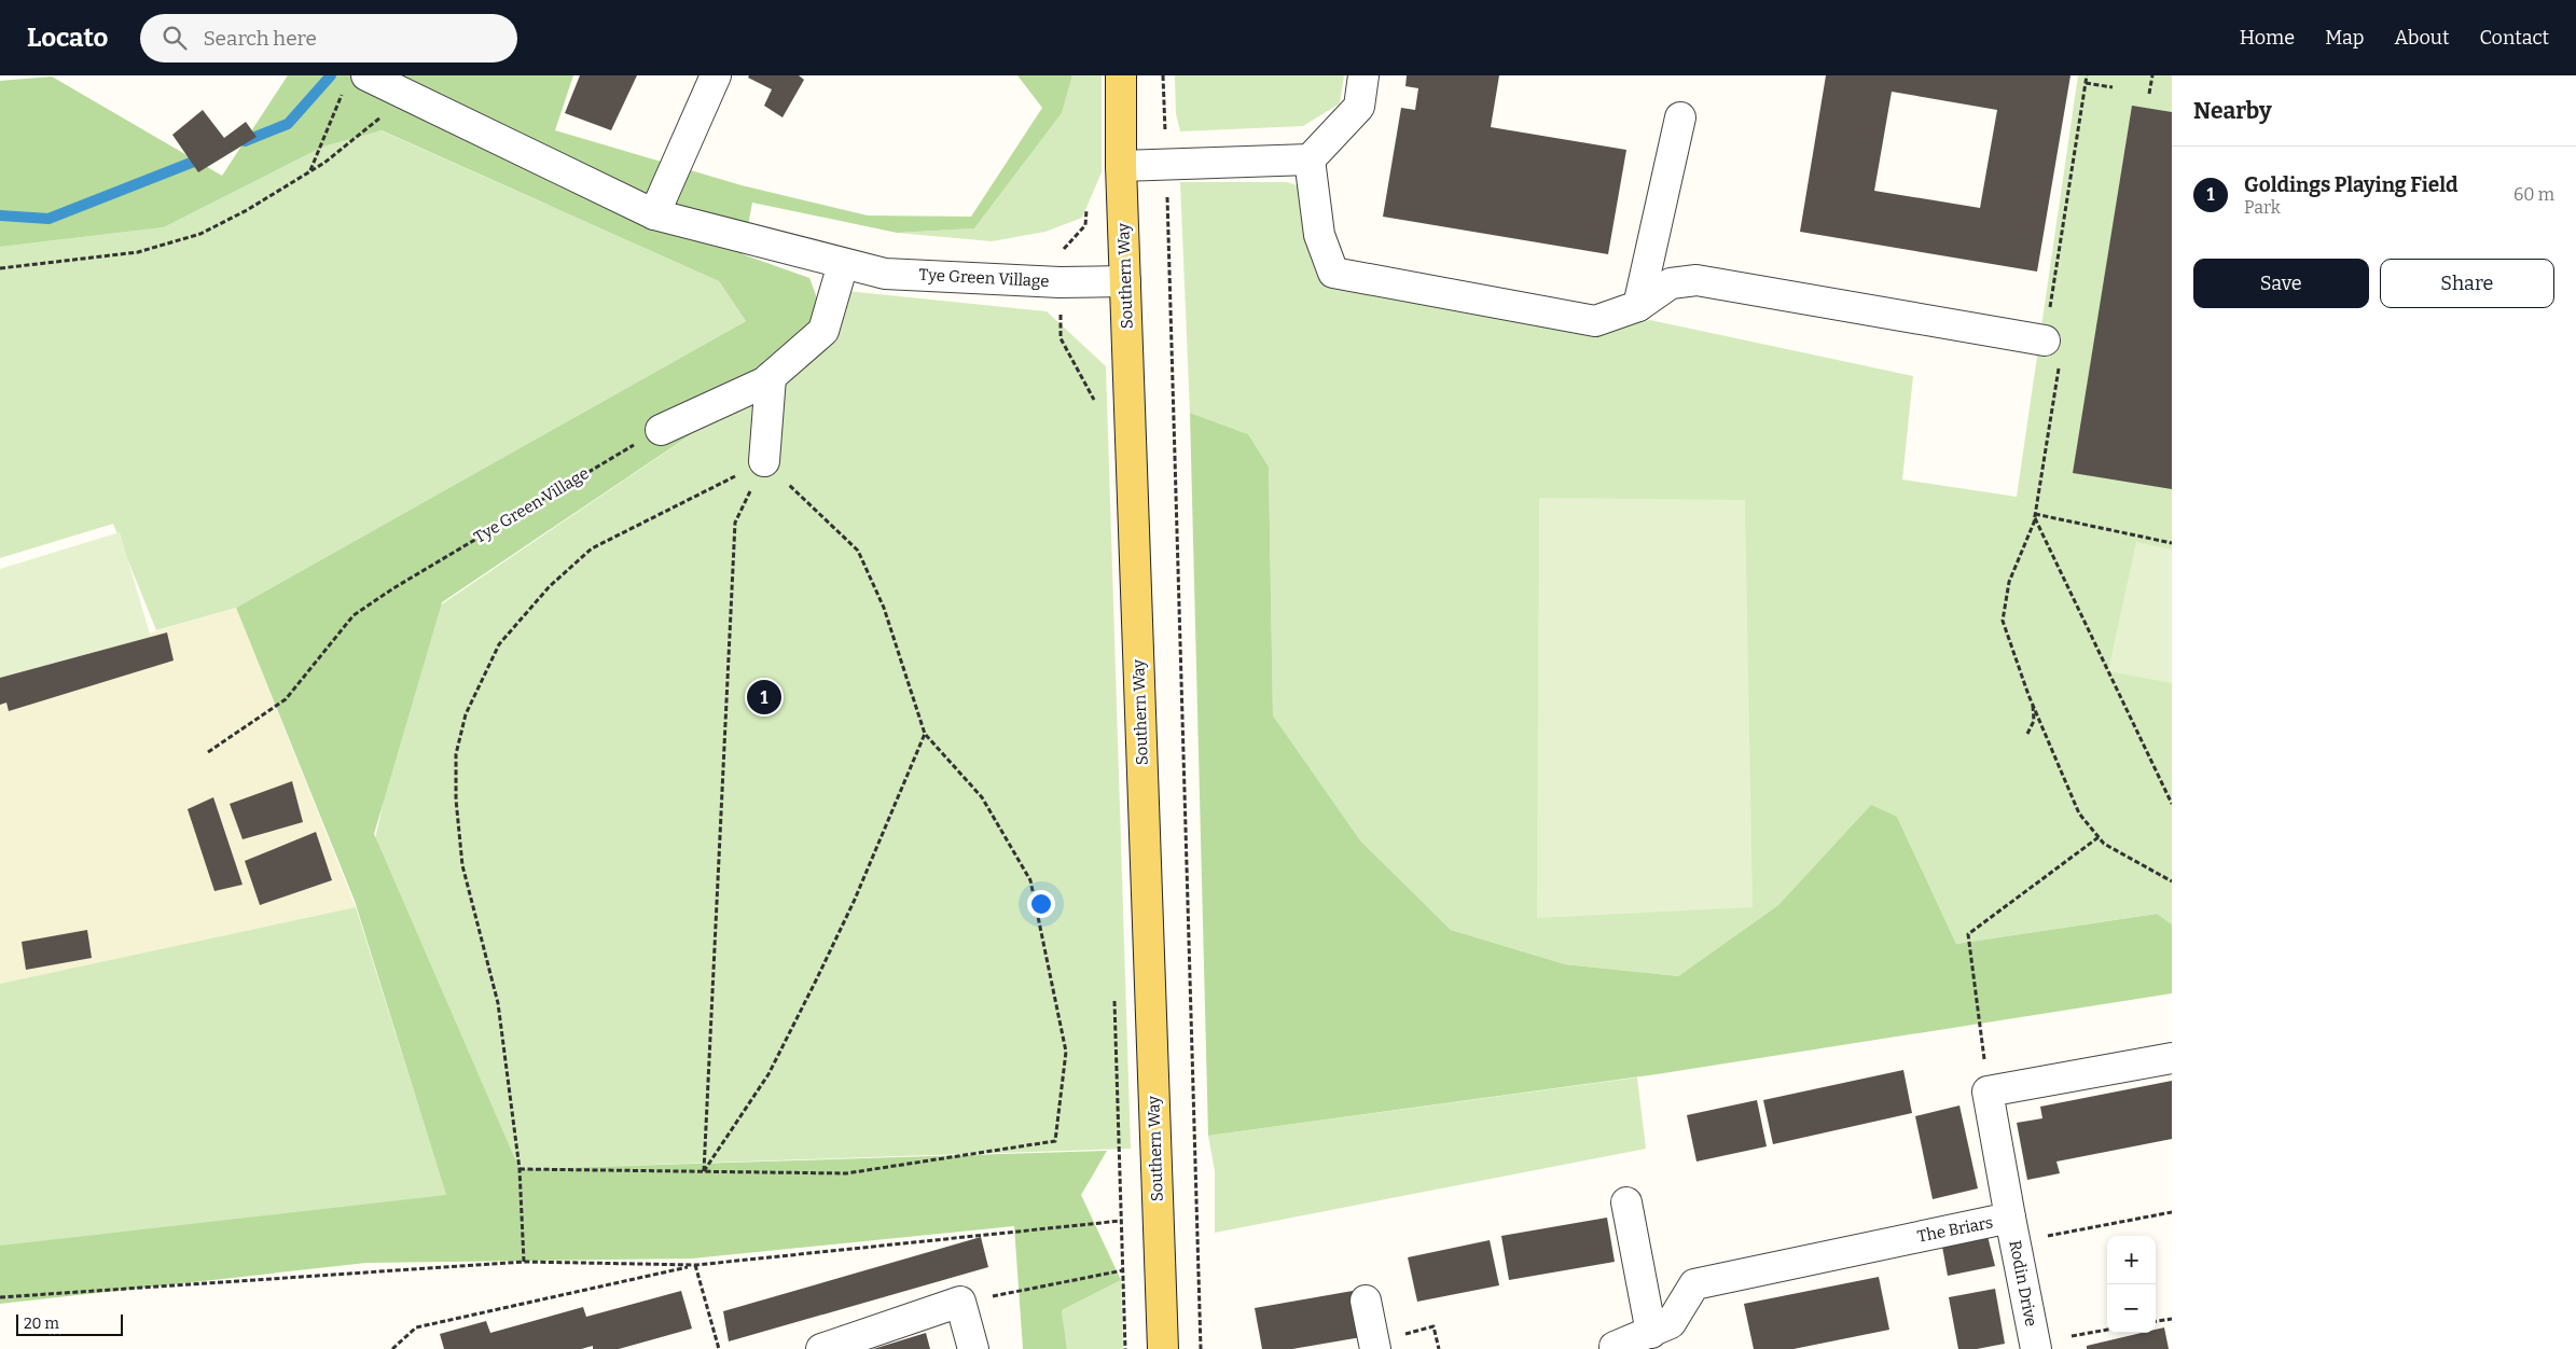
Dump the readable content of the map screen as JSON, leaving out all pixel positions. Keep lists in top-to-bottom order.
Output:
{
  "streets": {
    "main road": ["Southern Way"],
    "street": ["Tye Green Village", "The Briars", "Rodin Drive"]
  },
  "crossings": [
    ["Southern Way", "Tye Green Village"],
    ["The Briars", "Rodin Drive"]
  ],
  "scale_bar": "20 m",
  "page": {
    "header": "Locato",
    "search": "Search here",
    "nav": [
      "Home",
      "Map",
      "About",
      "Contact"
    ],
    "heading": "Nearby",
    "list": [
      {
        "mark": "1",
        "name": "Goldings Playing Field",
        "note": "Park",
        "value": "60 m"
      }
    ],
    "buttons": ["Save", "Share"],
    "pins": "1",
    "map_buttons": ["+", "−"],
    "scale": "20 m"
  }
}
